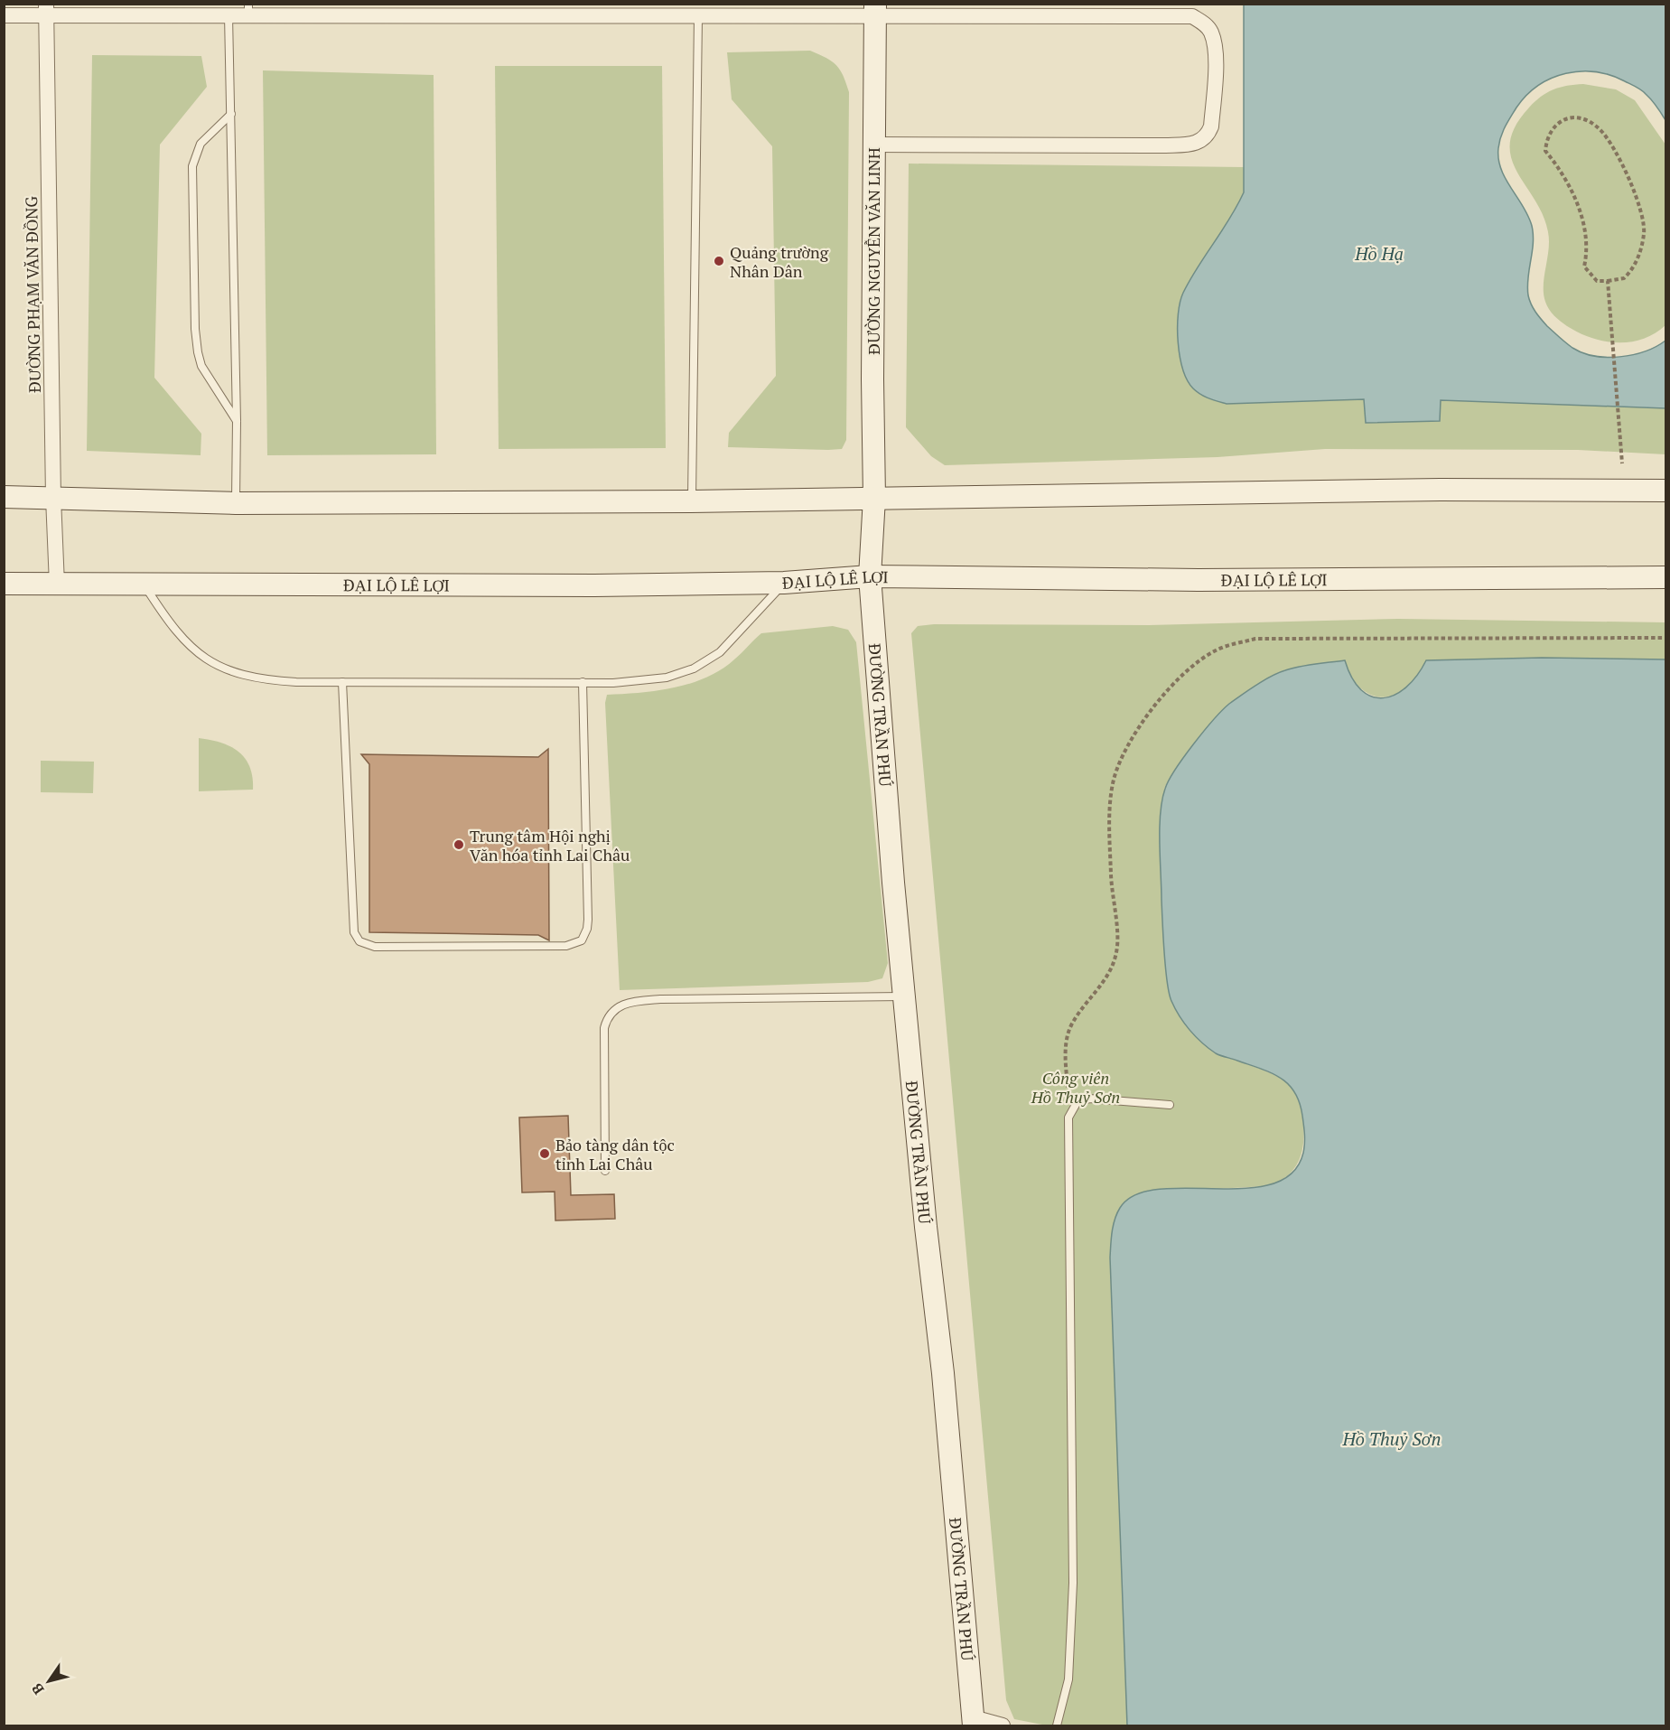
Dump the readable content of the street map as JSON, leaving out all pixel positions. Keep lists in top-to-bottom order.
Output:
{
  "streets": {
    "main road": ["ĐƯỜNG NGUYỄN VĂN LINH", "ĐẠI LỘ LÊ LỢI", "ĐƯỜNG TRẦN PHÚ"],
    "street": ["ĐƯỜNG PHẠM VĂN ĐỒNG"]
  },
  "crossings": [
    ["ĐƯỜNG NGUYỄN VĂN LINH", "ĐẠI LỘ LÊ LỢI"],
    ["ĐƯỜNG NGUYỄN VĂN LINH", "ĐƯỜNG TRẦN PHÚ"],
    ["ĐƯỜNG PHẠM VĂN ĐỒNG", "ĐẠI LỘ LÊ LỢI"],
    ["ĐẠI LỘ LÊ LỢI", "ĐƯỜNG TRẦN PHÚ"]
  ],
  "water": ["Hồ Hạ", "Hồ Thuỷ Sơn"],
  "parks": ["Công viên Hồ Thuỷ Sơn"],
  "places": ["Quảng trường Nhân Dân", "Trung tâm Hội nghị Văn hóa tỉnh Lai Châu", "Bảo tàng dân tộc tỉnh Lai Châu"],
  "north": "bottom left"
}
